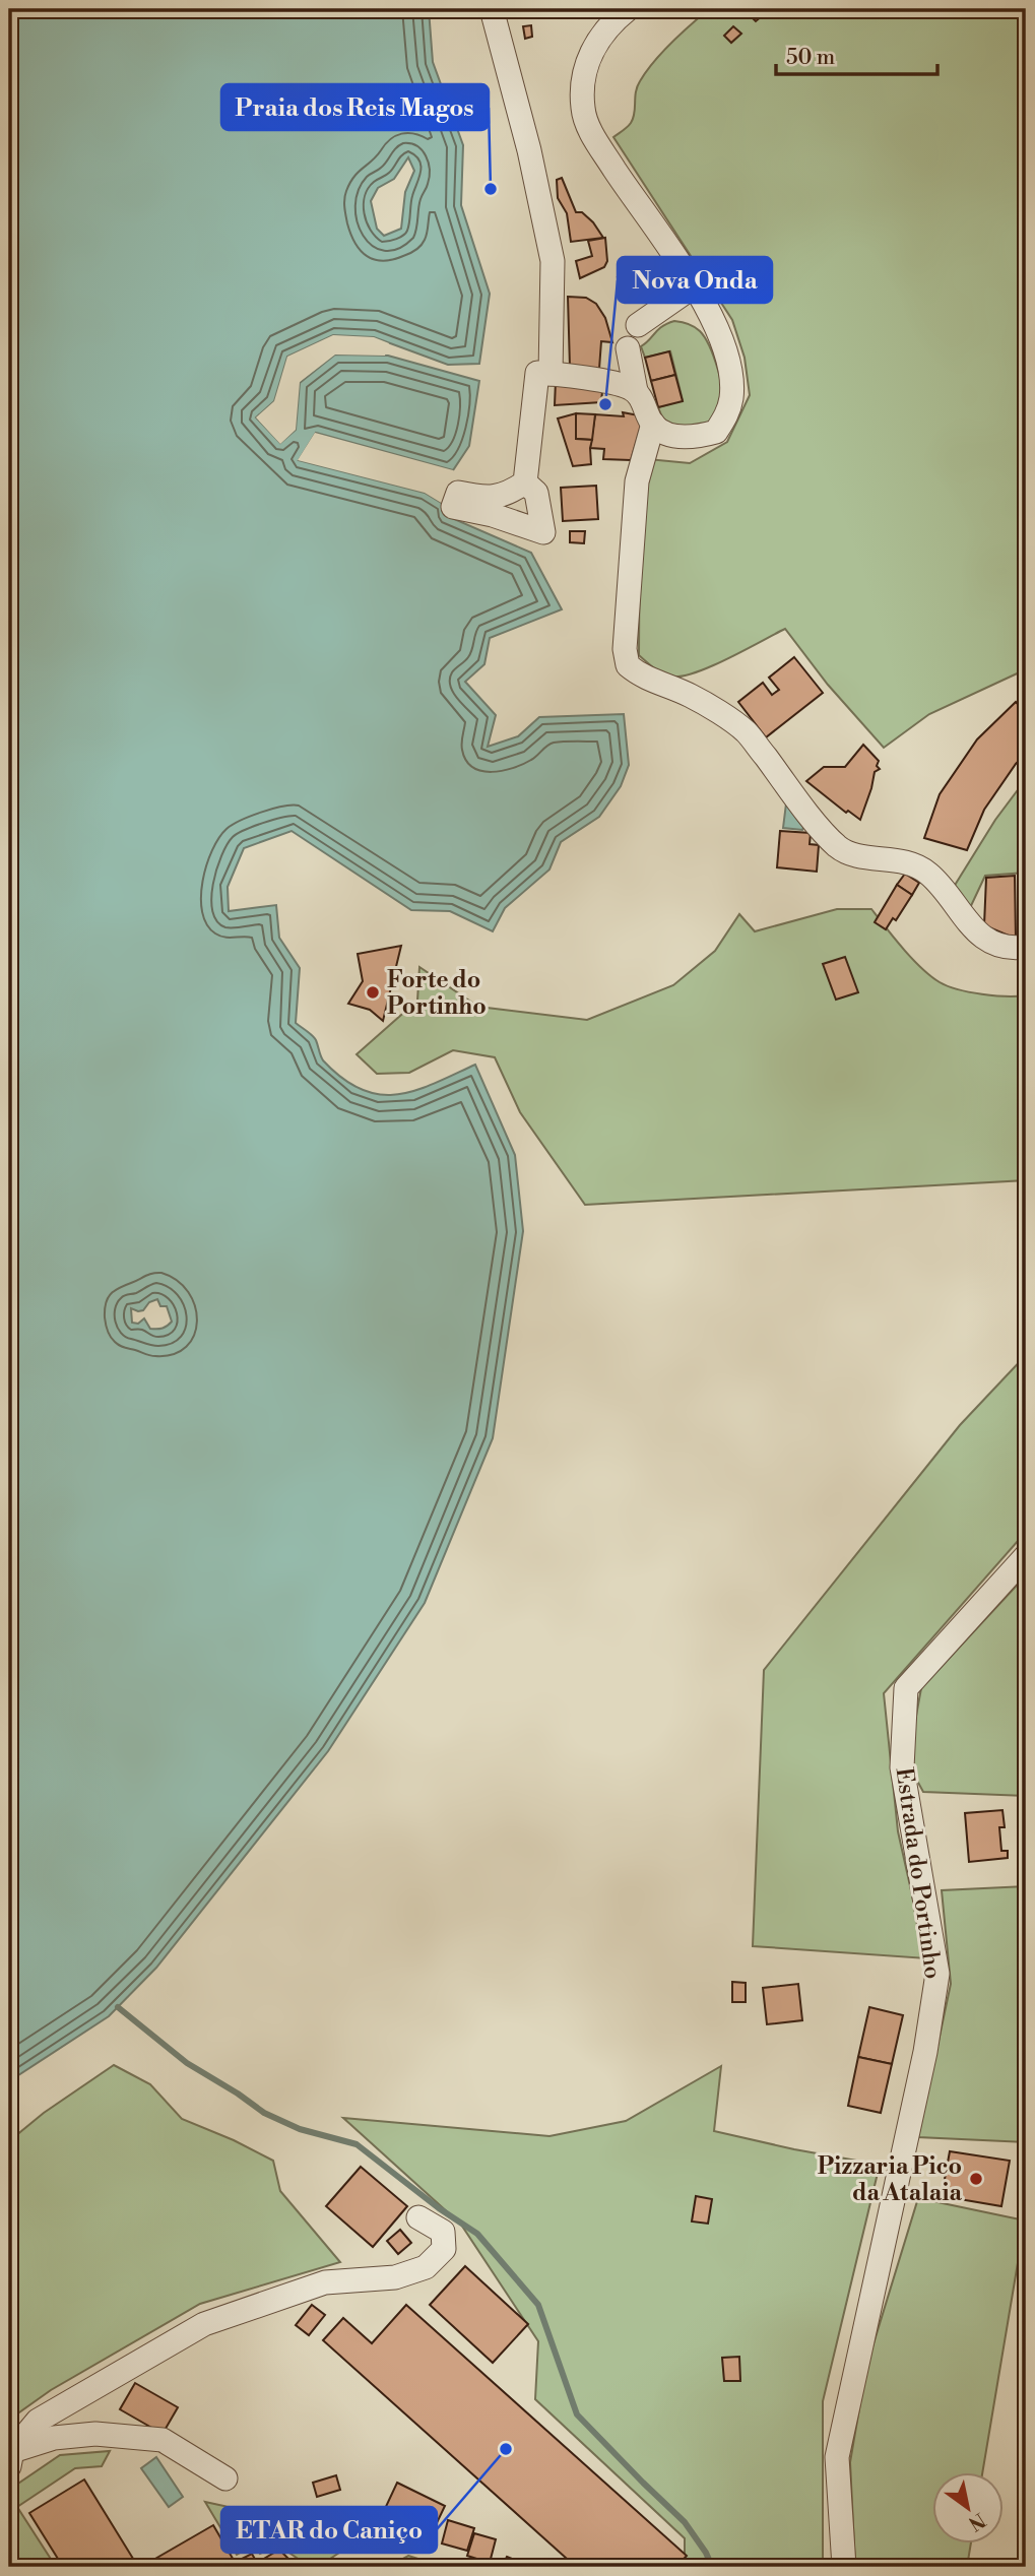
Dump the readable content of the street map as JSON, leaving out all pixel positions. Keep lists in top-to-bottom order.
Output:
{
  "streets": {
    "street": ["Estrada do Portinho"]
  },
  "places": [
    "Praia dos Reis Magos",
    "Nova Onda",
    "Forte do Portinho",
    "Pizzaria Pico da Atalaia",
    "ETAR do Caniço"
  ],
  "scale_bar": "50 m",
  "north": "bottom right"
}
